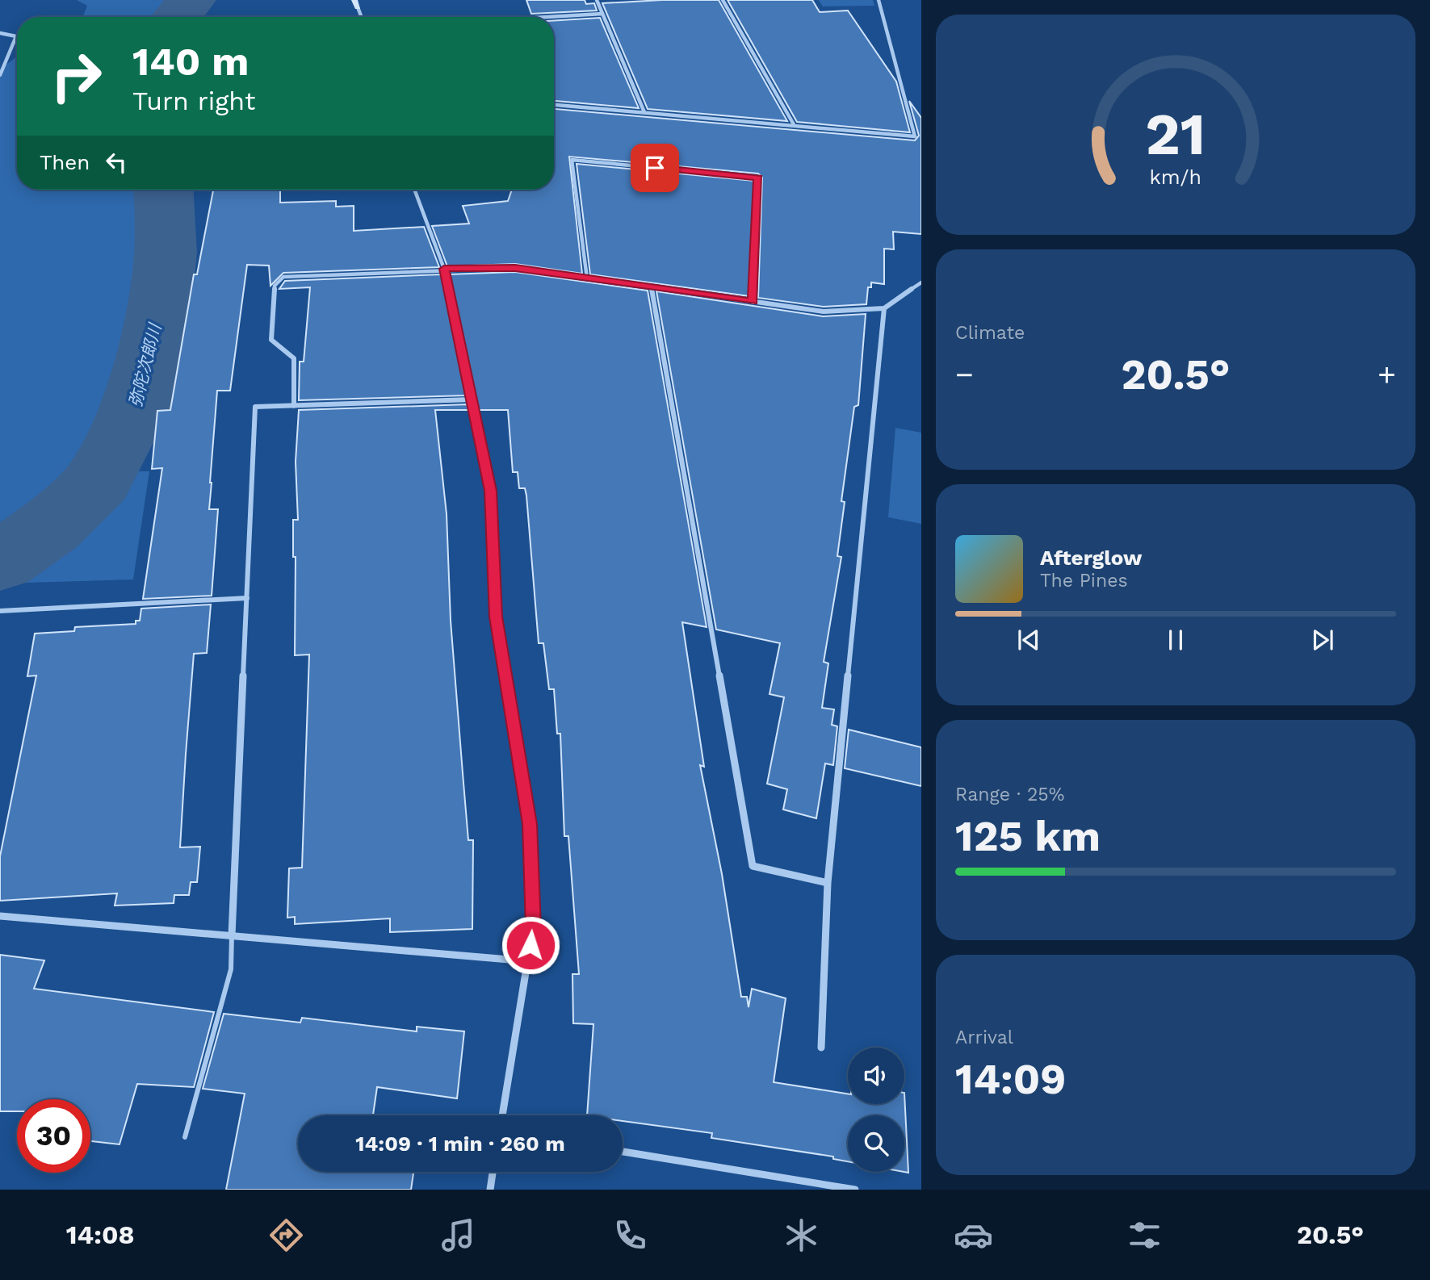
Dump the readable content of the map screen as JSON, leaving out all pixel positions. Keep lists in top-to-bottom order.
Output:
{
  "water": ["弥陀次郎川"],
  "page": {
    "turn": ["140 m", "Turn right"],
    "then": "Then",
    "tile": [
      "Climate",
      ["Range · 25%", "125 km"],
      ["Arrival", "14:09"]
    ],
    "heat": ["−", "20.5°", "+"],
    "song": ["Afterglow", "The Pines"],
    "limit": "30",
    "trip": "14:09 · 1 min · 260 m",
    "tabs": ["14:08", "20.5°"],
    "gauge": ["21", "km/h"]
  }
}
